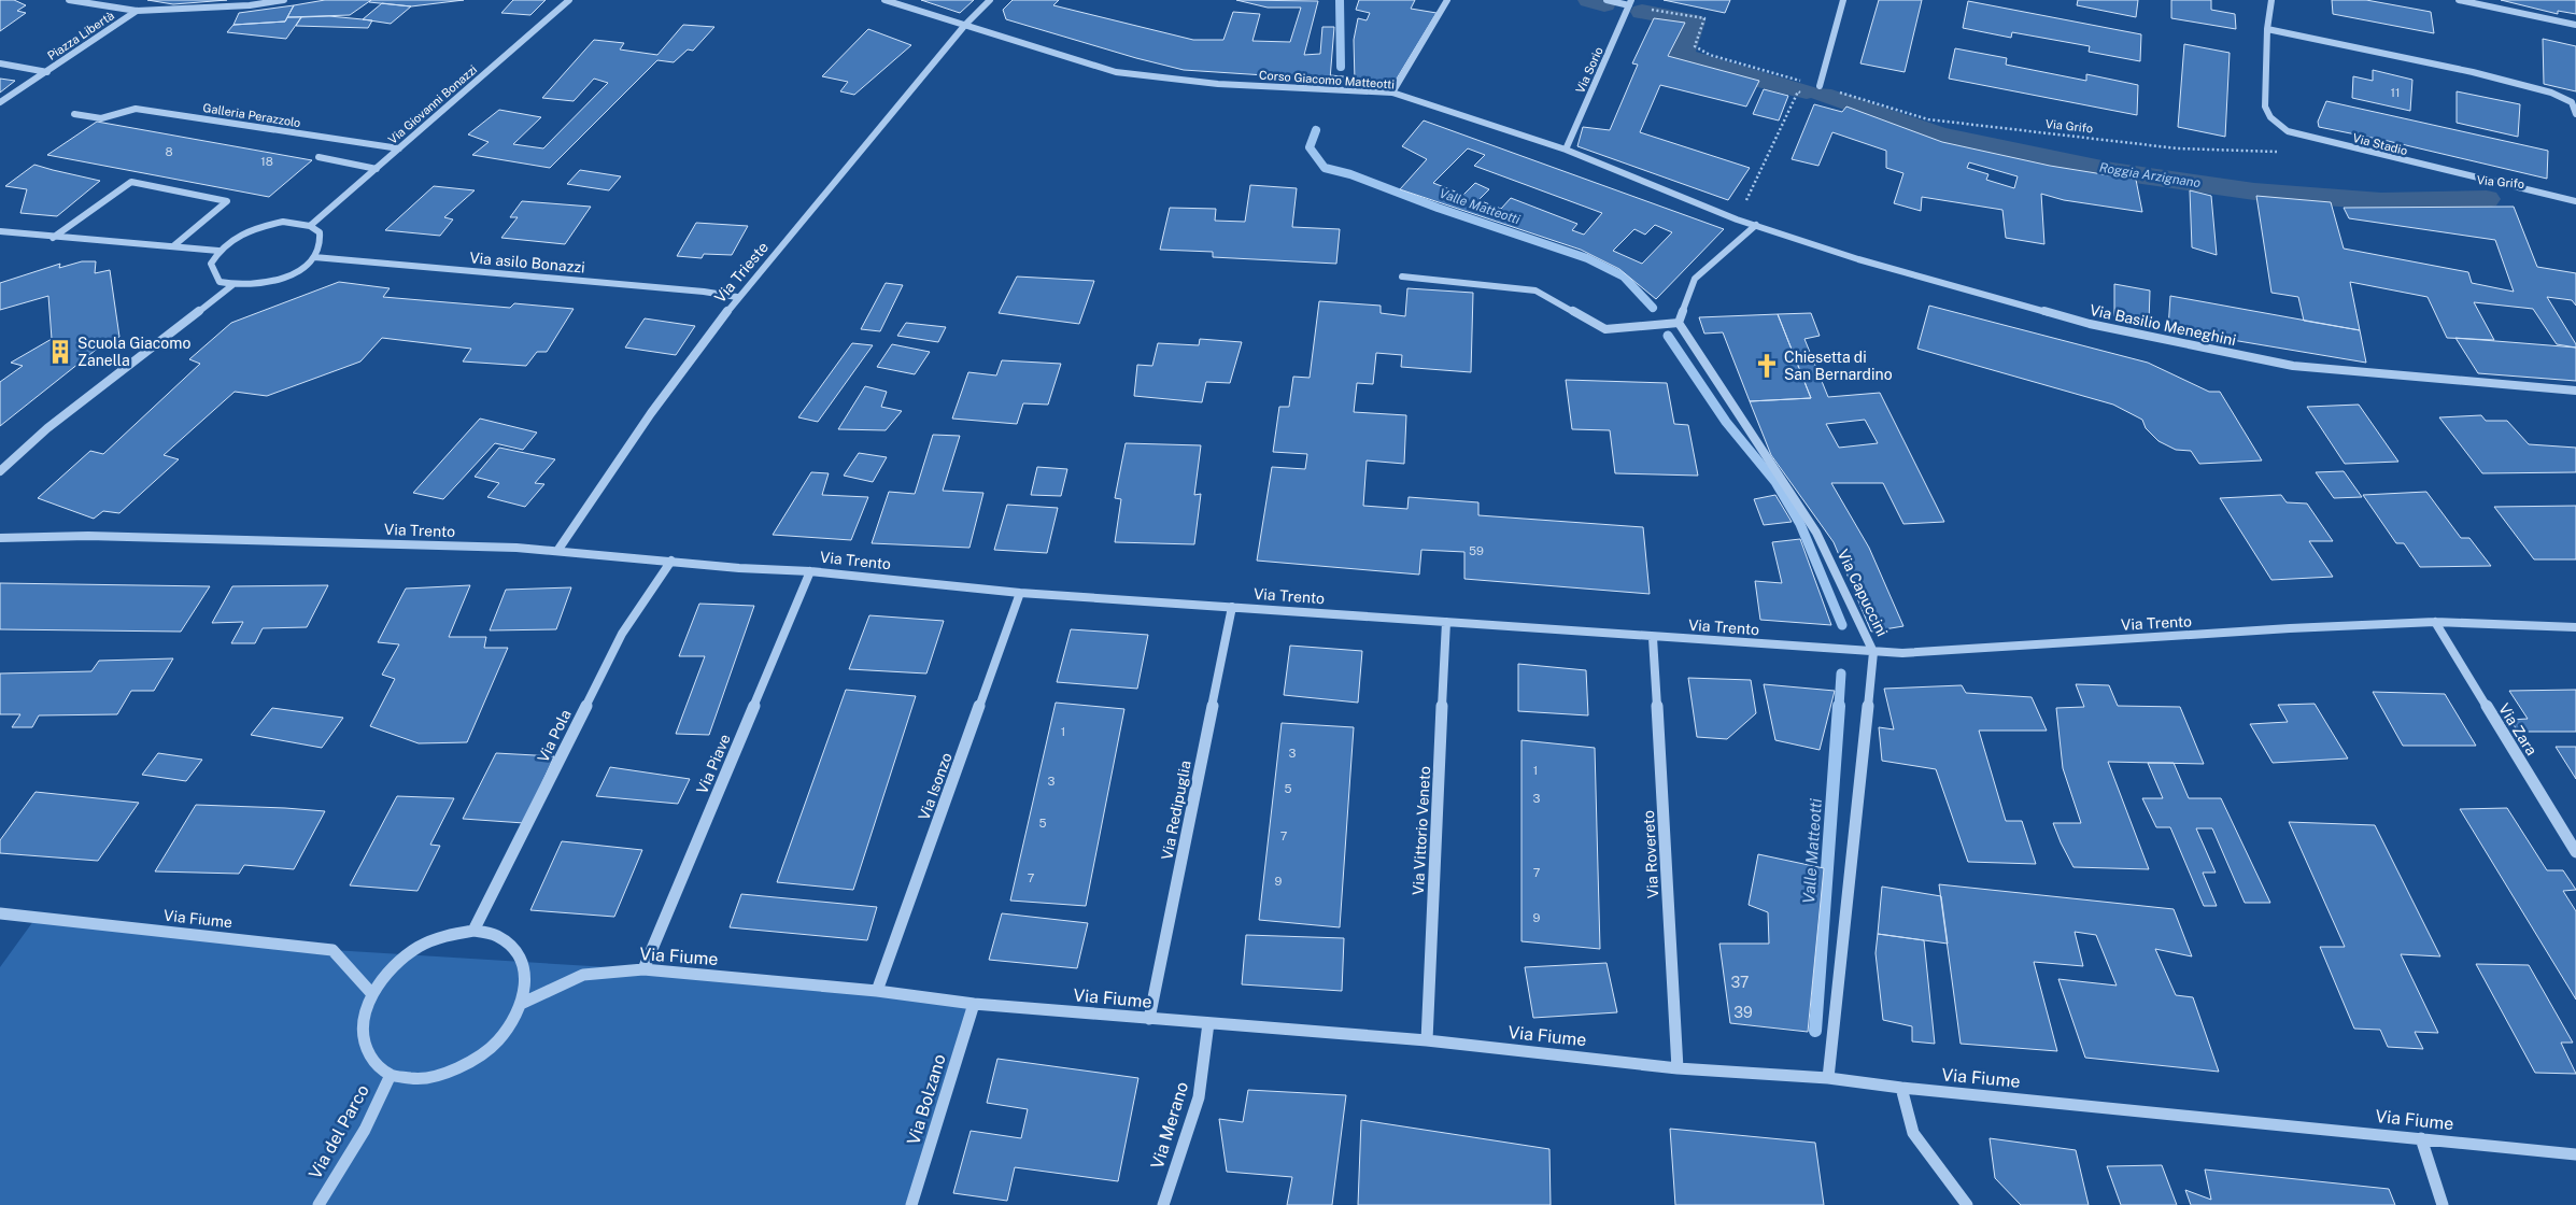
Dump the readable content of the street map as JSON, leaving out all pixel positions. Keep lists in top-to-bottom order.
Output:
{
  "streets": {
    "street": [
      "Piazza Libertà",
      "Via Sorio",
      "Corso Giacomo Matteotti",
      "Via Giovanni Bonazzi",
      "Galleria Perazzolo",
      "Via Stadio",
      "Via asilo Bonazzi",
      "Via Trieste",
      "Via Basilio Meneghini",
      "Via Trento",
      "Via Capuccini",
      "Via Zara",
      "Via Pola",
      "Via Piave",
      "Via Isonzo",
      "Via Redipuglia",
      "Via Vittorio Veneto",
      "Via Rovereto",
      "Via Fiume",
      "Via Bolzano",
      "Via Merano",
      "Via del Parco"
    ],
    "path": ["Via Grifo"]
  },
  "crossings": [
    ["Via Sorio", "Corso Giacomo Matteotti"],
    ["Via Sorio", "Via Grifo"],
    ["Corso Giacomo Matteotti", "Via Trieste"],
    ["Corso Giacomo Matteotti", "Via Basilio Meneghini"],
    ["Via Giovanni Bonazzi", "Galleria Perazzolo"],
    ["Via asilo Bonazzi", "Via Trieste"],
    ["Via Trieste", "Via Trento"],
    ["Via Trento", "Via Capuccini"],
    ["Via Trento", "Via Zara"],
    ["Via Trento", "Via Pola"],
    ["Via Trento", "Via Piave"],
    ["Via Trento", "Via Isonzo"],
    ["Via Trento", "Via Redipuglia"],
    ["Via Trento", "Via Vittorio Veneto"],
    ["Via Trento", "Via Rovereto"],
    ["Via Capuccini", "Via Fiume"],
    ["Via Pola", "Via Fiume"],
    ["Via Pola", "Via del Parco"],
    ["Via Piave", "Via Fiume"],
    ["Via Isonzo", "Via Fiume"],
    ["Via Redipuglia", "Via Fiume"],
    ["Via Vittorio Veneto", "Via Fiume"],
    ["Via Rovereto", "Via Fiume"],
    ["Via Fiume", "Via Bolzano"],
    ["Via Fiume", "Via Merano"],
    ["Via Fiume", "Via del Parco"]
  ],
  "water": ["Roggia Arzignano", "Valle Matteotti"],
  "places": {
    "building": ["Scuola Giacomo Zanella"],
    "church": ["Chiesetta di San Bernardino"]
  },
  "house_numbers": [
    "11",
    "8",
    "18",
    "59",
    "1",
    "3",
    "1",
    "3",
    "5",
    "3",
    "5",
    "7",
    "7",
    "7",
    "9",
    "9",
    "37",
    "39"
  ]
}
